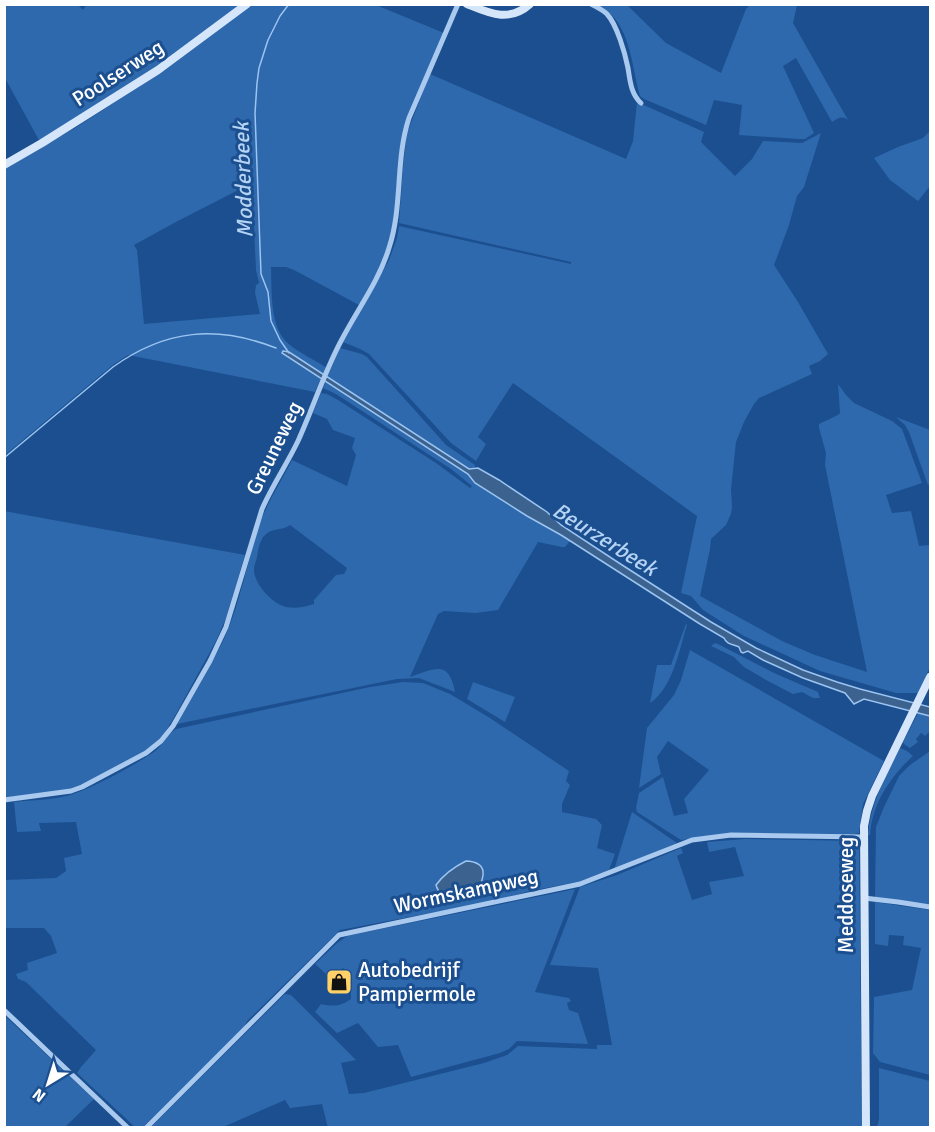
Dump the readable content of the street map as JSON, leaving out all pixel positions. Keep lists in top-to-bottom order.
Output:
{
  "streets": {
    "street": [
      "Poolserweg",
      "Greuneweg",
      "Wormskampweg",
      "Meddoseweg"
    ]
  },
  "crossings": [
    ["Wormskampweg", "Meddoseweg"]
  ],
  "water": ["Modderbeek", "Beurzerbeek"],
  "places": {
    "shop": ["Autobedrijf Pampiermole"]
  },
  "north": "bottom left"
}
